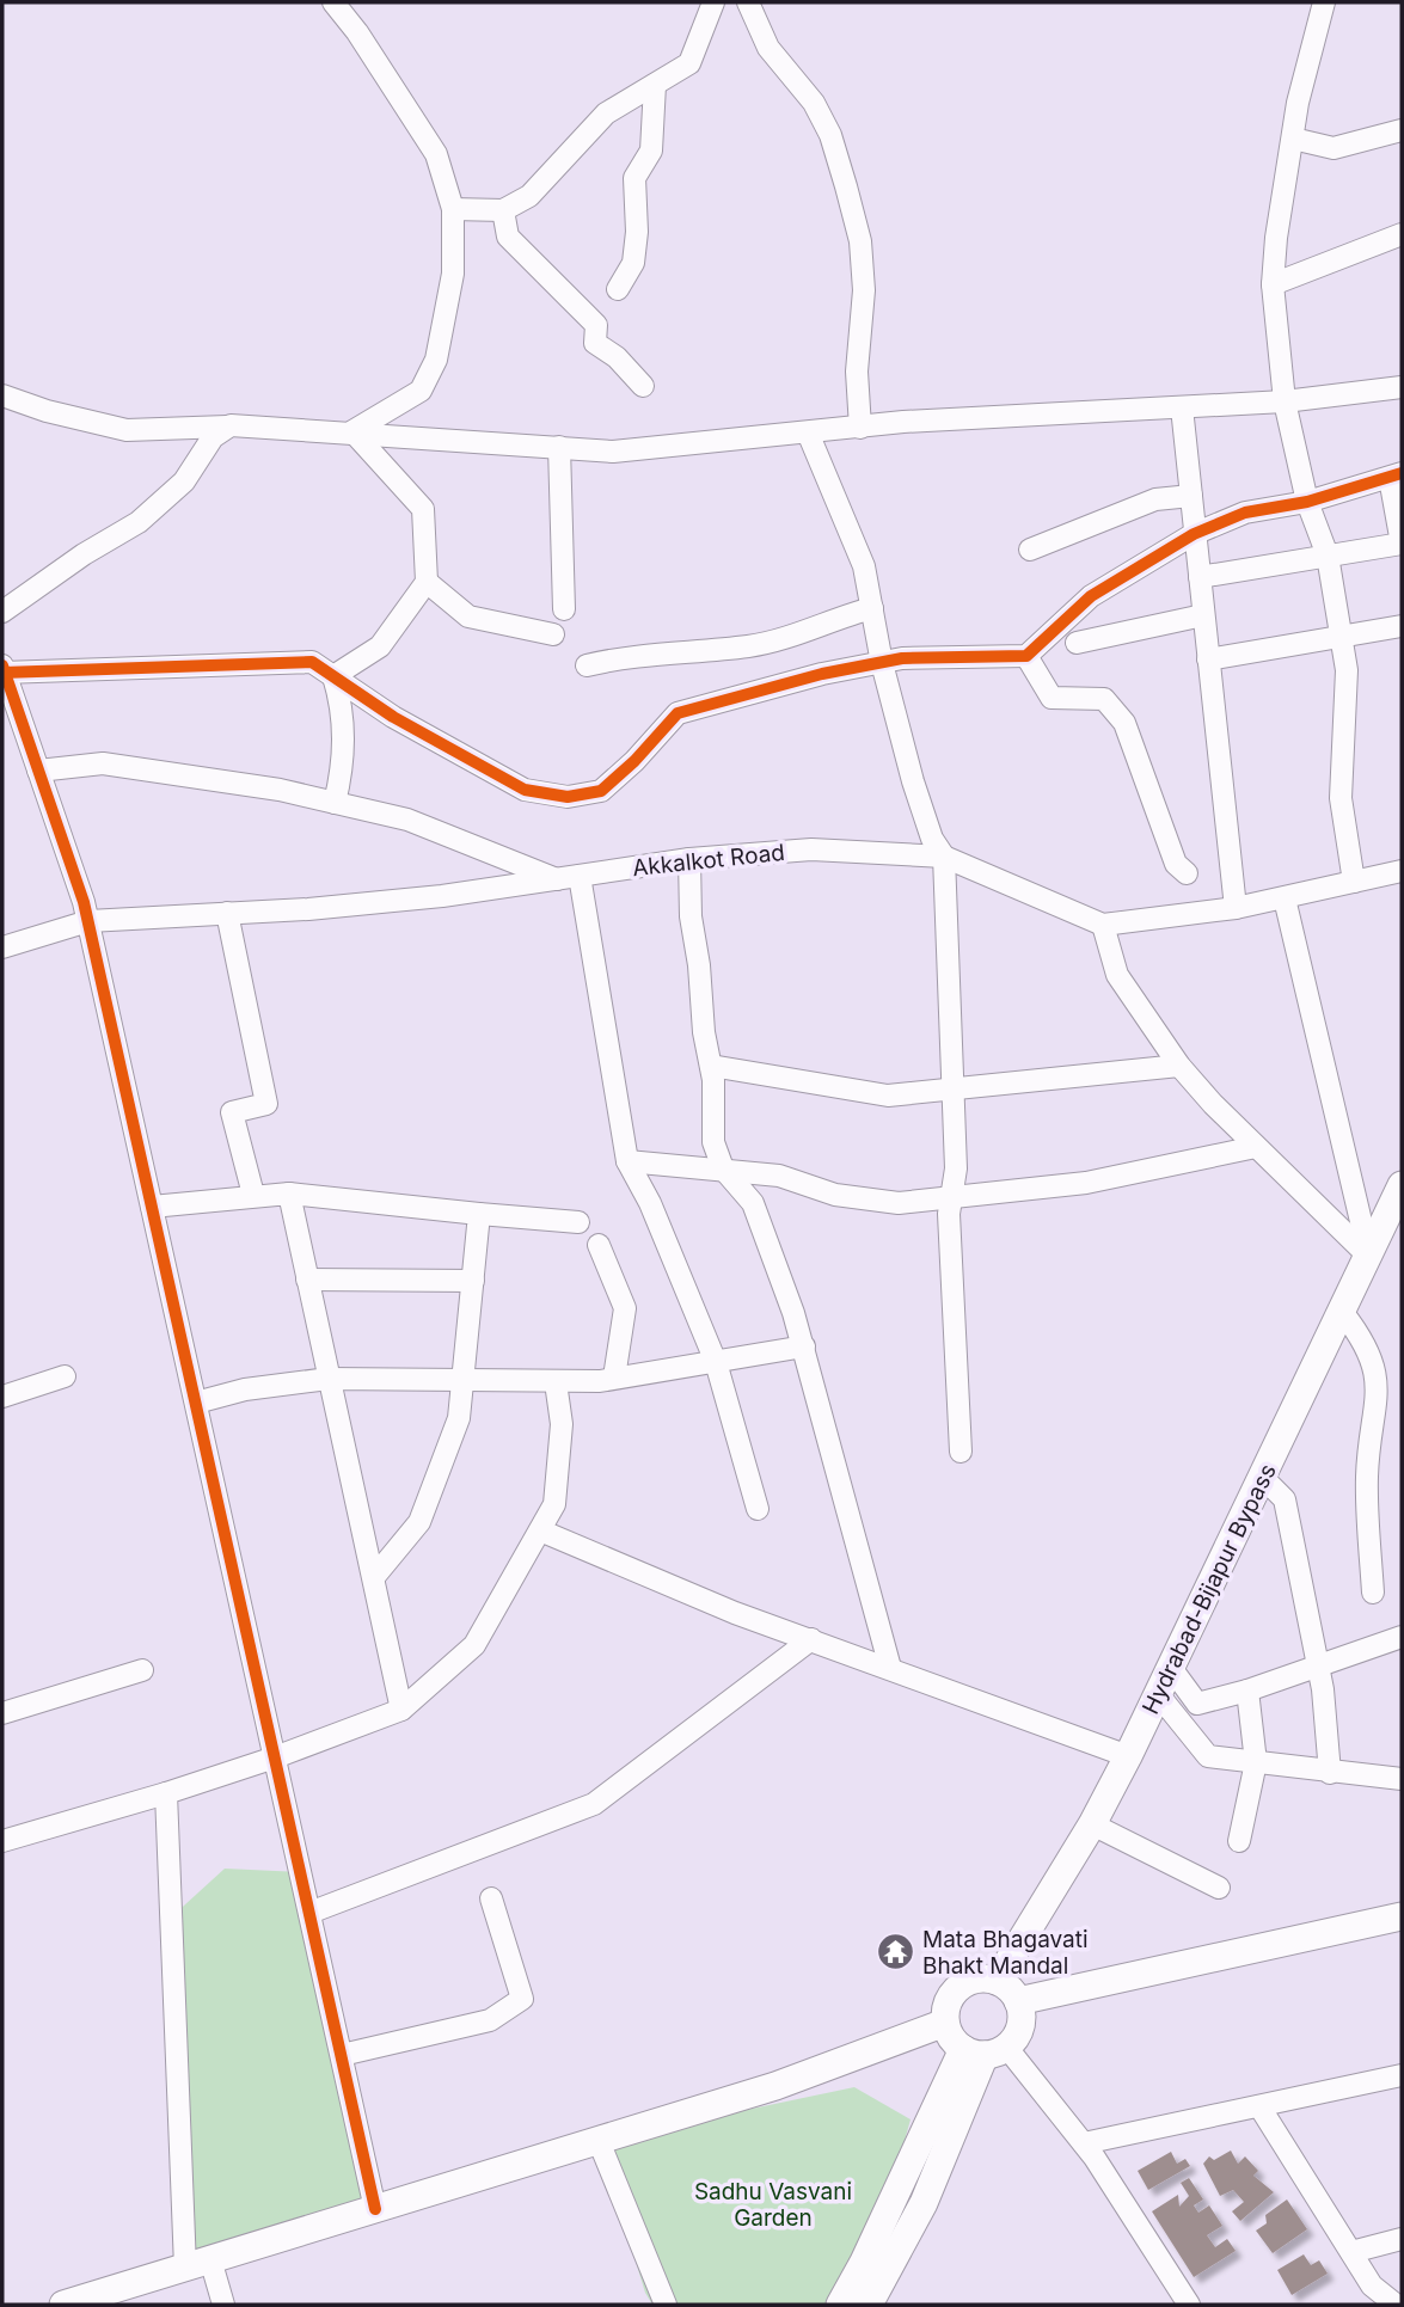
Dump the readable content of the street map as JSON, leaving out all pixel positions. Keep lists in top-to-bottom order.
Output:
{
  "streets": {
    "main road": ["Hydrabad-Bijapur Bypass"],
    "street": ["Akkalkot Road"]
  },
  "parks": ["Sadhu Vasvani Garden"],
  "places": {
    "temple": ["Mata Bhagavati Bhakt Mandal"]
  }
}
